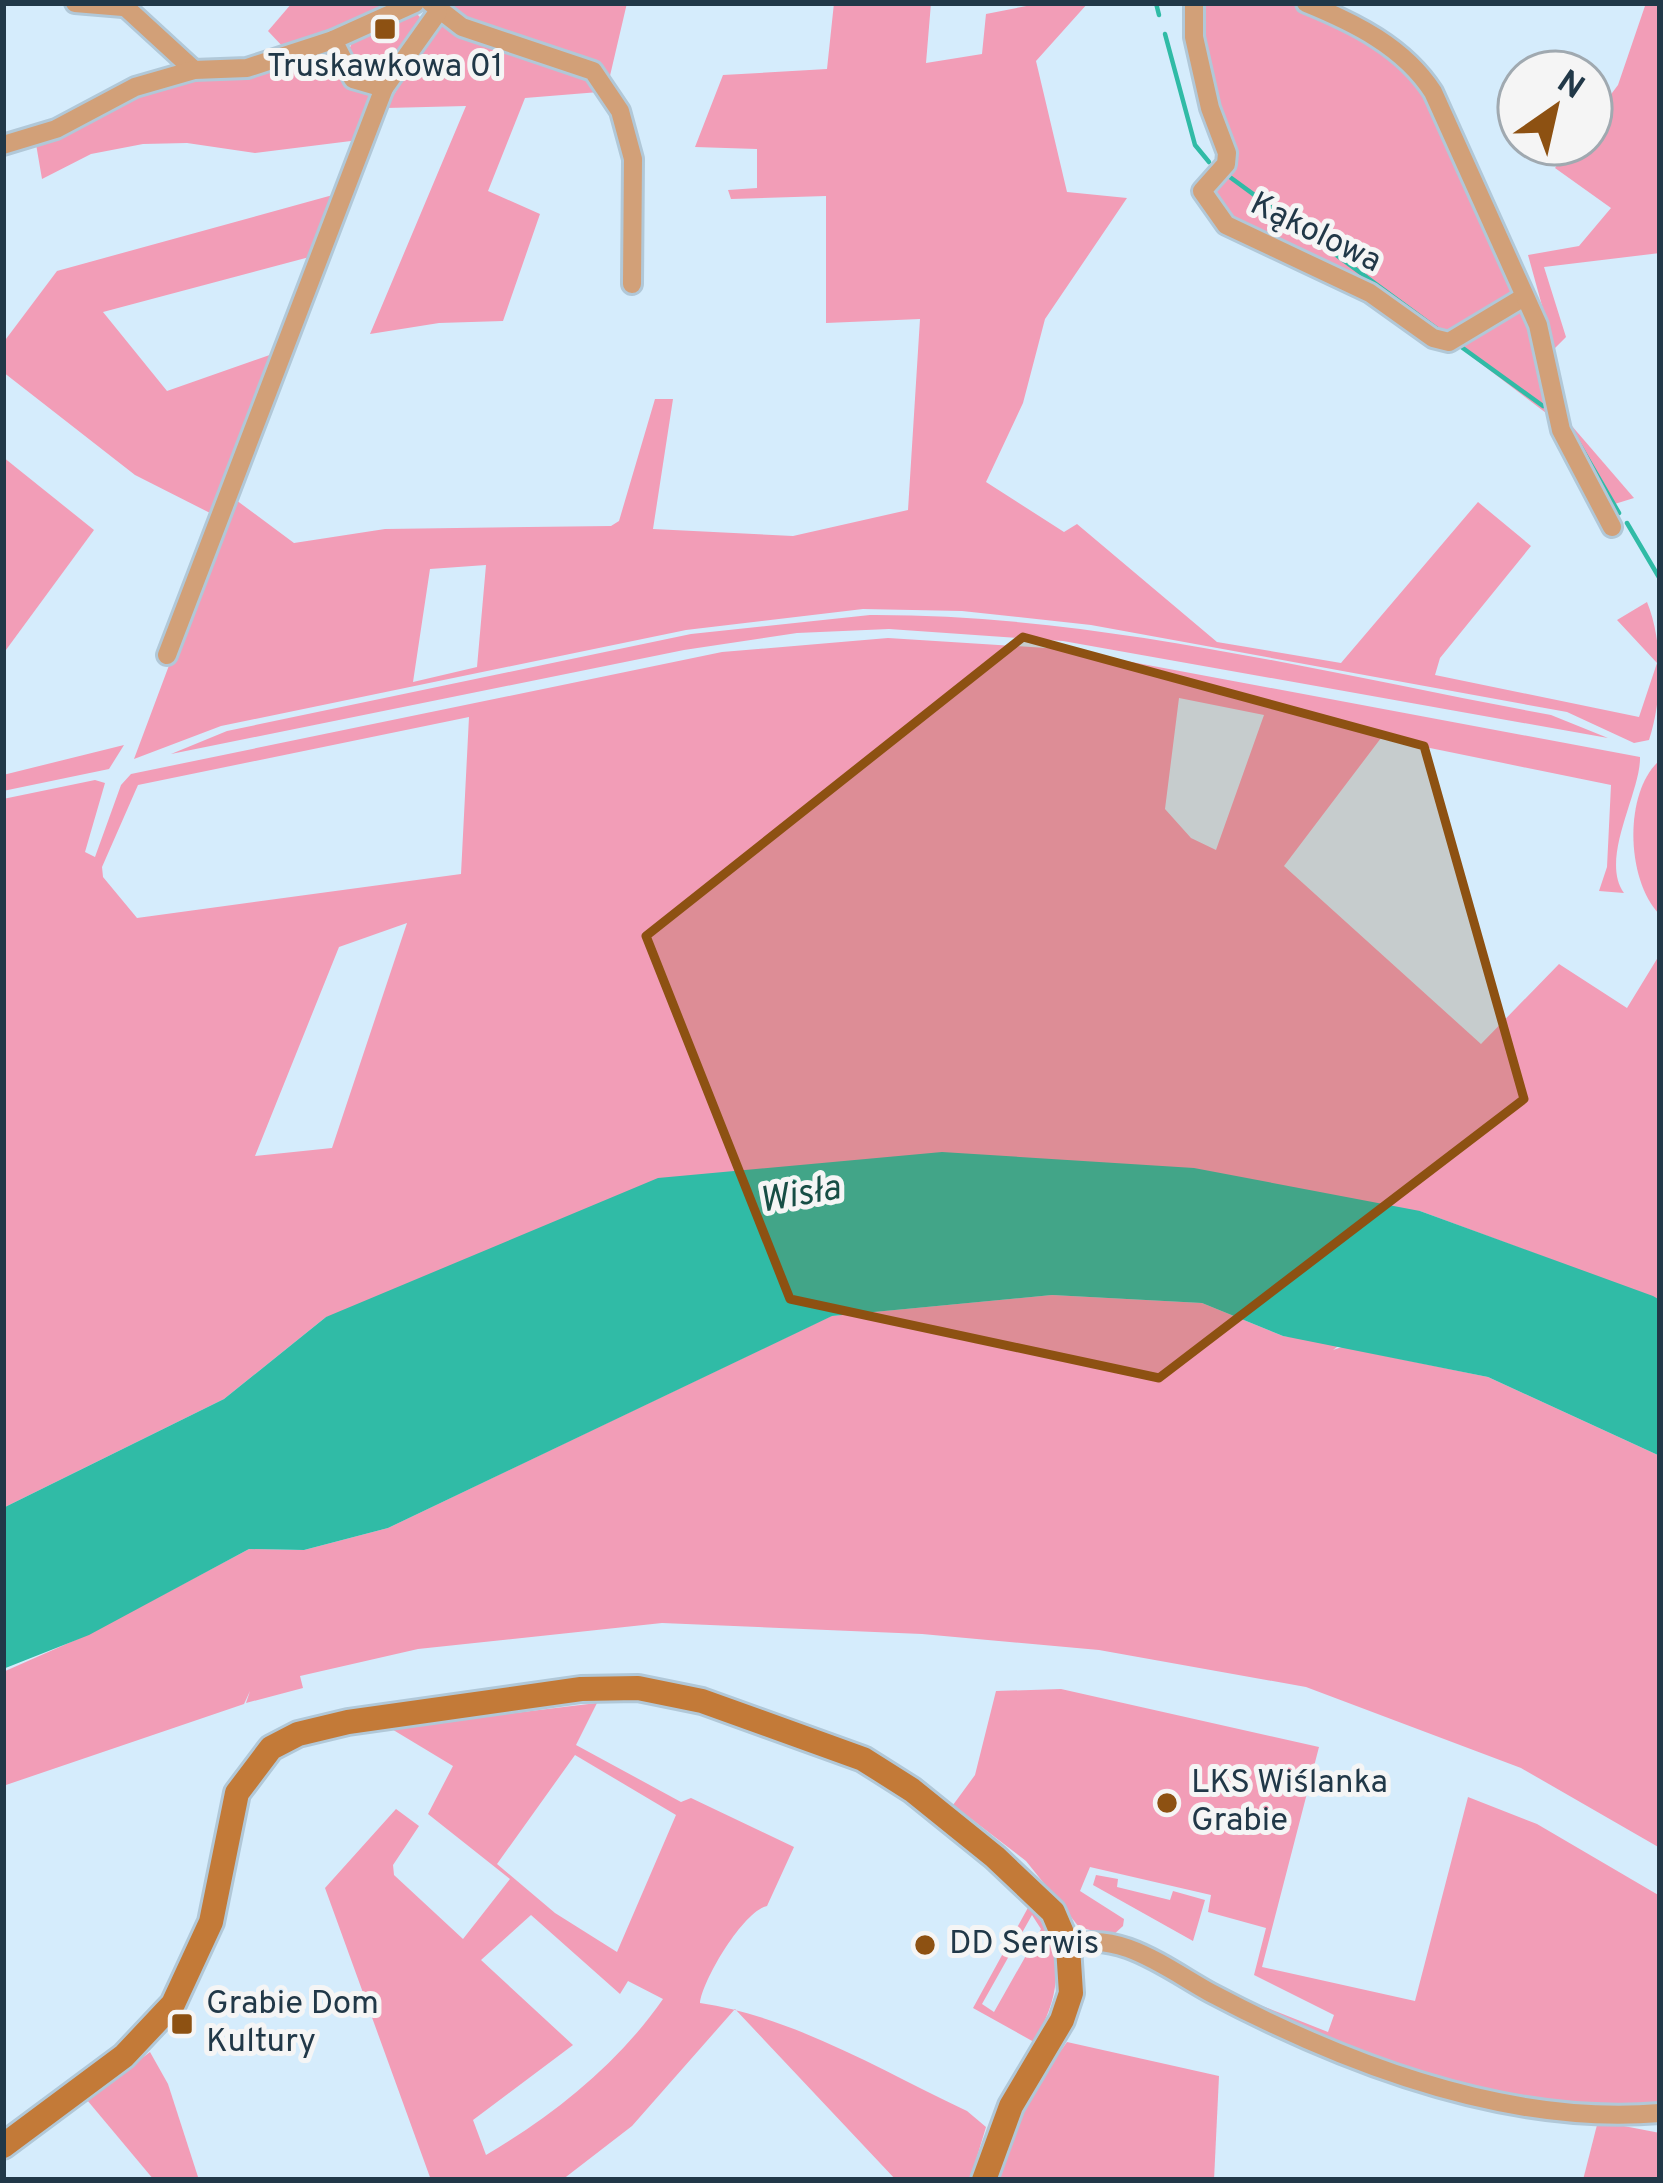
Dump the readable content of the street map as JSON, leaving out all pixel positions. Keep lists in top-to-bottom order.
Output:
{
  "streets": {
    "street": ["Kąkolowa"]
  },
  "water": ["Wisła"],
  "places": {
    "transit": ["Truskawkowa 01", "Grabie Dom Kultury"],
    "other": ["LKS Wiślanka Grabie", "DD Serwis"]
  },
  "north": "top right"
}
